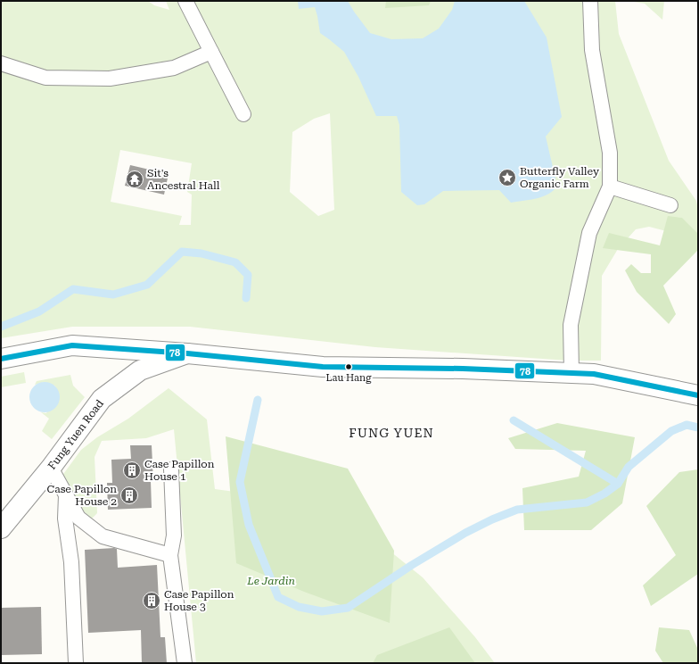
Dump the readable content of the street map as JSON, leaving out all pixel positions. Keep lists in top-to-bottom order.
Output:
{
  "streets": {
    "street": ["Fung Yuen Road"]
  },
  "districts": ["FUNG YUEN"],
  "parks": ["Le Jardin"],
  "places": {
    "place": ["Butterfly Valley Organic Farm"],
    "temple": ["Sit's Ancestral Hall"],
    "other": ["Lau Hang"],
    "building": ["Case Papillon House 1", "Case Papillon House 2", "Case Papillon House 3"]
  },
  "lines": ["transit line 78"]
}
